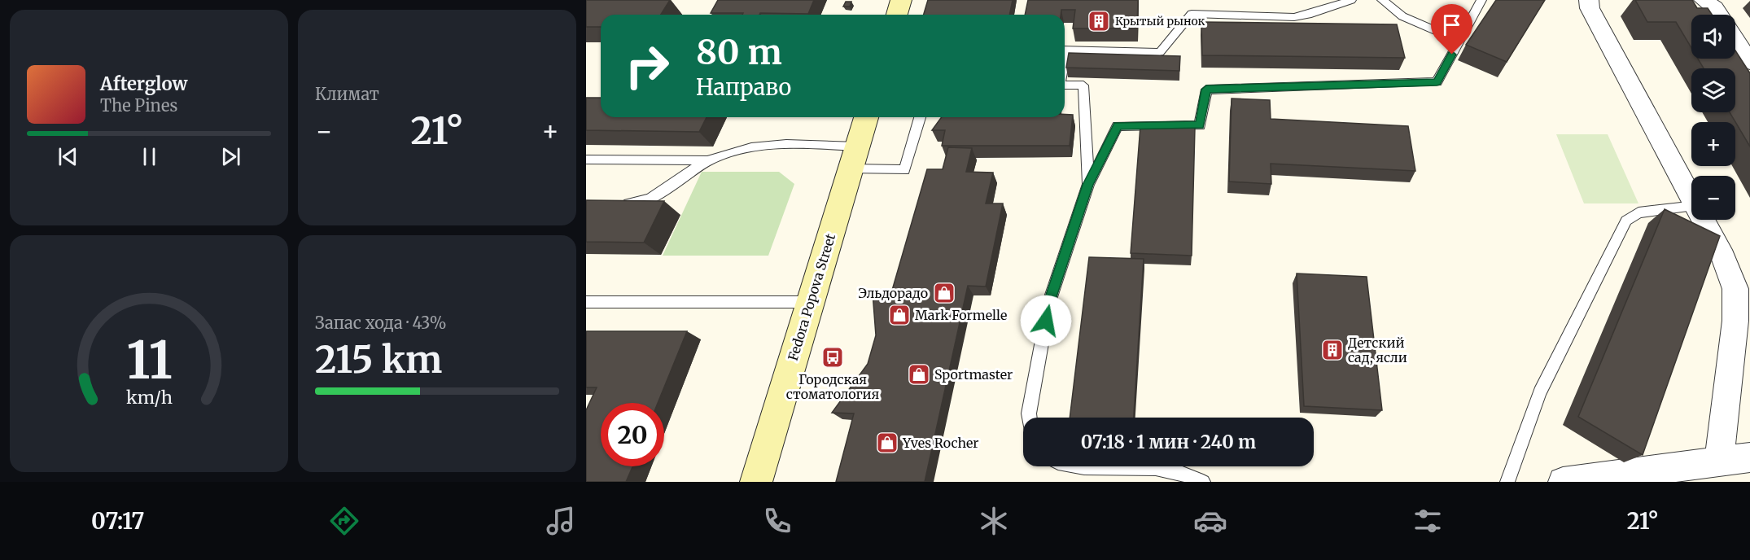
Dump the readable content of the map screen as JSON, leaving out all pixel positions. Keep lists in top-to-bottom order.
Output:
{
  "streets": {
    "street": ["Fedora Popova Street"]
  },
  "places": {
    "building": ["Крытый рынок", "Детский сад, ясли"],
    "shop": [
      "Эльдорадо",
      "Mark Formelle",
      "Sportmaster",
      "Yves Rocher"
    ],
    "bus stop": ["Городская стоматология"]
  },
  "page": {
    "tile": [
      "Климат",
      ["Запас хода · 43%", "215 km"]
    ],
    "map_buttons": ["+", "−"],
    "turn": ["80 m", "Направо"],
    "song": ["Afterglow", "The Pines"],
    "heat": ["−", "21°", "+"],
    "limit": "20",
    "trip": "07:18 · 1 мин · 240 m",
    "tabs": ["07:17", "21°"],
    "gauge": ["11", "km/h"]
  }
}
